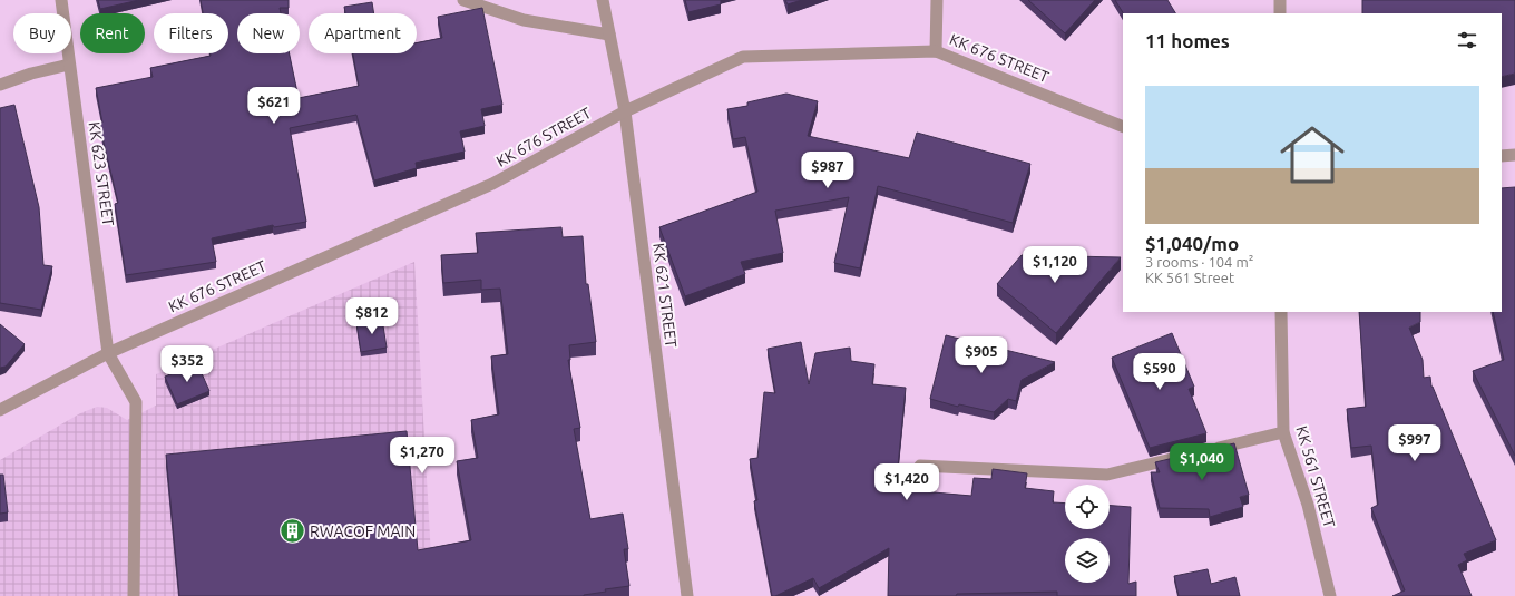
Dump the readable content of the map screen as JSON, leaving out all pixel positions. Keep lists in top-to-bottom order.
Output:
{
  "streets": {
    "street": [
      "KK 676 STREET",
      "KK 623 STREET",
      "KK 621 STREET",
      "KK 561 STREET"
    ]
  },
  "crossings": [
    ["KK 676 STREET", "KK 623 STREET"],
    ["KK 676 STREET", "KK 621 STREET"]
  ],
  "places": {
    "building": ["RWACOF MAIN"]
  },
  "page": {
    "chip": [
      "Buy",
      "Rent",
      "Filters",
      "New",
      "Apartment"
    ],
    "heading": "11 homes",
    "list": [
      {
        "name": "$1,040/mo",
        "note": "3 rooms · 104 m² · KK 561 Street"
      }
    ],
    "price": [
      "$621",
      "$987",
      "$1,120",
      "$812",
      "$905",
      "$352",
      "$590",
      "$997",
      "$1,270",
      "$1,040",
      "$1,420"
    ]
  }
}
